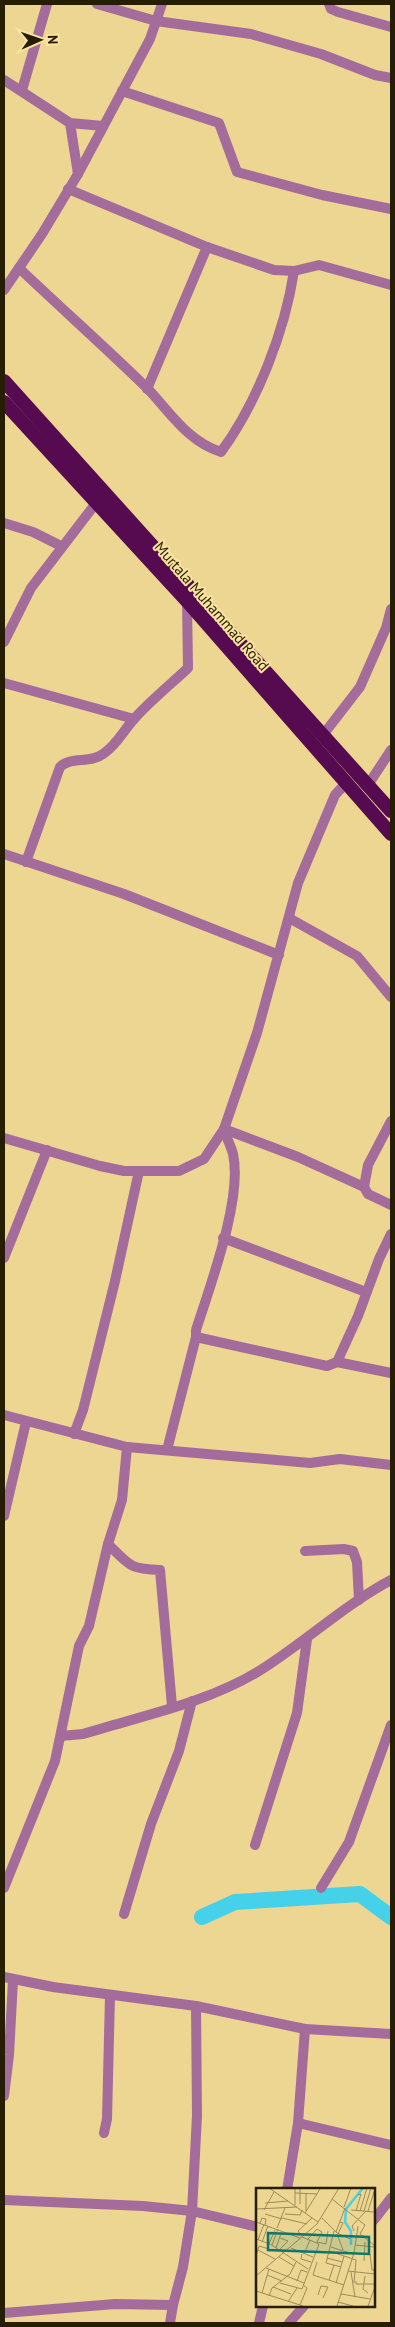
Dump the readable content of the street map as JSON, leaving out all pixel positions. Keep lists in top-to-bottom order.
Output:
{
  "streets": {
    "highway": ["Murtala Muhammad Road"]
  },
  "north": "right"
}
